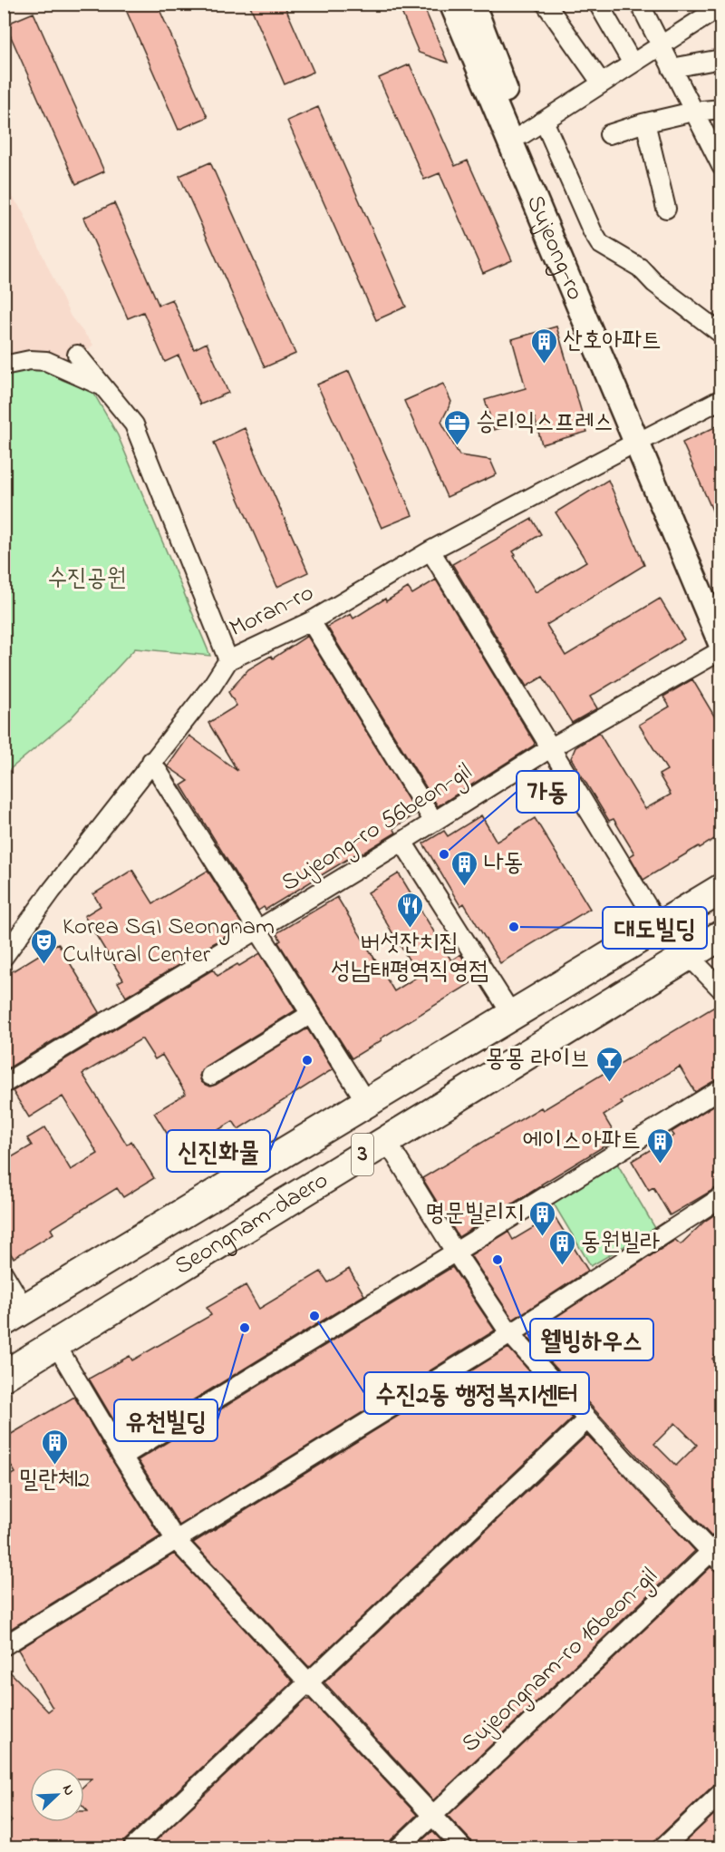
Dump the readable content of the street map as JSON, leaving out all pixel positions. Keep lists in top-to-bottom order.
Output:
{
  "streets": {
    "main road": ["Sujeong-ro", "3", "Seongnam-daero"],
    "street": ["Moran-ro", "Sujeong-ro 56beon-gil", "Sujeongnam-ro 16beon-gil"]
  },
  "crossings": [
    ["Sujeong-ro", "Moran-ro"]
  ],
  "parks": ["수진공원"],
  "places": {
    "building": [
      "산호아파트",
      "나동",
      "에이스아파트",
      "명문빌리지",
      "동원빌라",
      "밀란체2"
    ],
    "office": ["승리익스프레스"],
    "other": [
      "가동",
      "대도빌딩",
      "신진화물",
      "웰빙하우스",
      "수진2동 행정복지센터",
      "유천빌딩"
    ],
    "restaurant": ["버섯잔치집 성남태평역직영점"],
    "theatre": ["Korea SGI Seongnam Cultural Center"],
    "bar": ["몽몽 라이브"]
  },
  "north": "top right"
}
